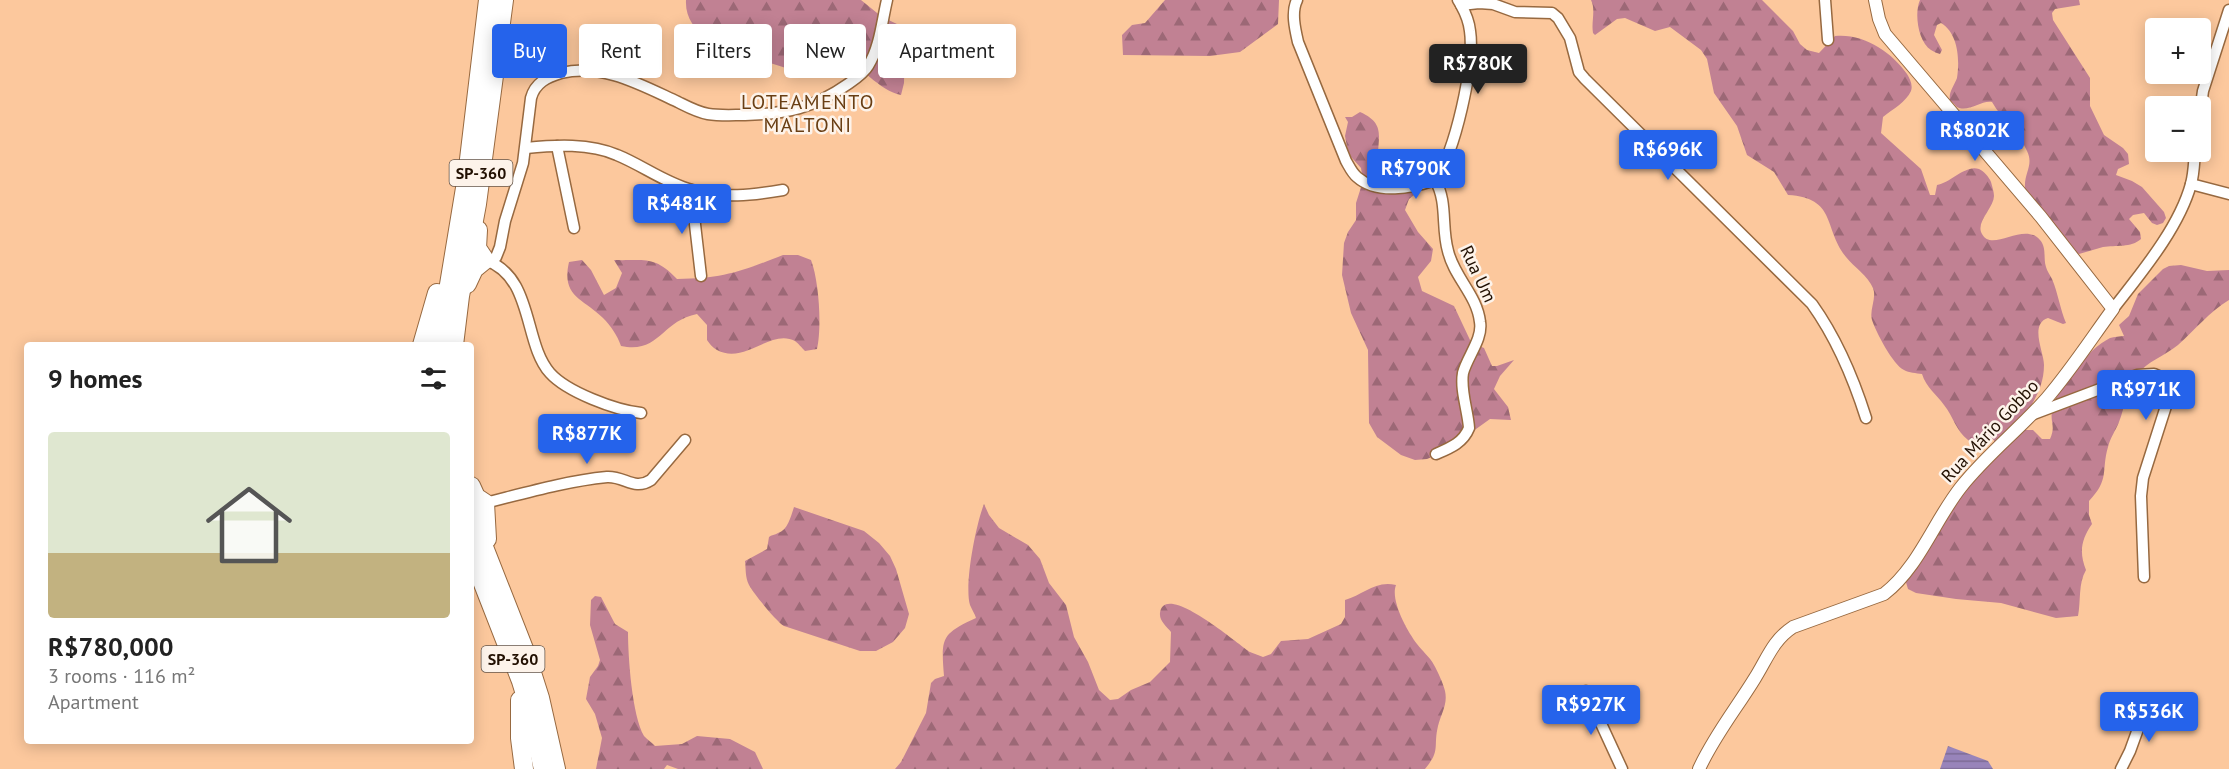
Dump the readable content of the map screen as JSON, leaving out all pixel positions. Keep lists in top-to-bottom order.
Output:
{
  "streets": {
    "highway": ["SP-360"],
    "street": ["Rua Um", "Rua Mário Gobbo"]
  },
  "districts": ["LOTEAMENTO MALTONI"],
  "page": {
    "map_buttons": ["+", "−"],
    "chip": [
      "Buy",
      "Rent",
      "Filters",
      "New",
      "Apartment"
    ],
    "price": [
      "R$780K",
      "R$802K",
      "R$696K",
      "R$790K",
      "R$481K",
      "R$971K",
      "R$877K",
      "R$927K",
      "R$536K"
    ],
    "heading": "9 homes",
    "list": [
      {
        "name": "R$780,000",
        "note": "3 rooms · 116 m² · Apartment"
      }
    ]
  }
}
